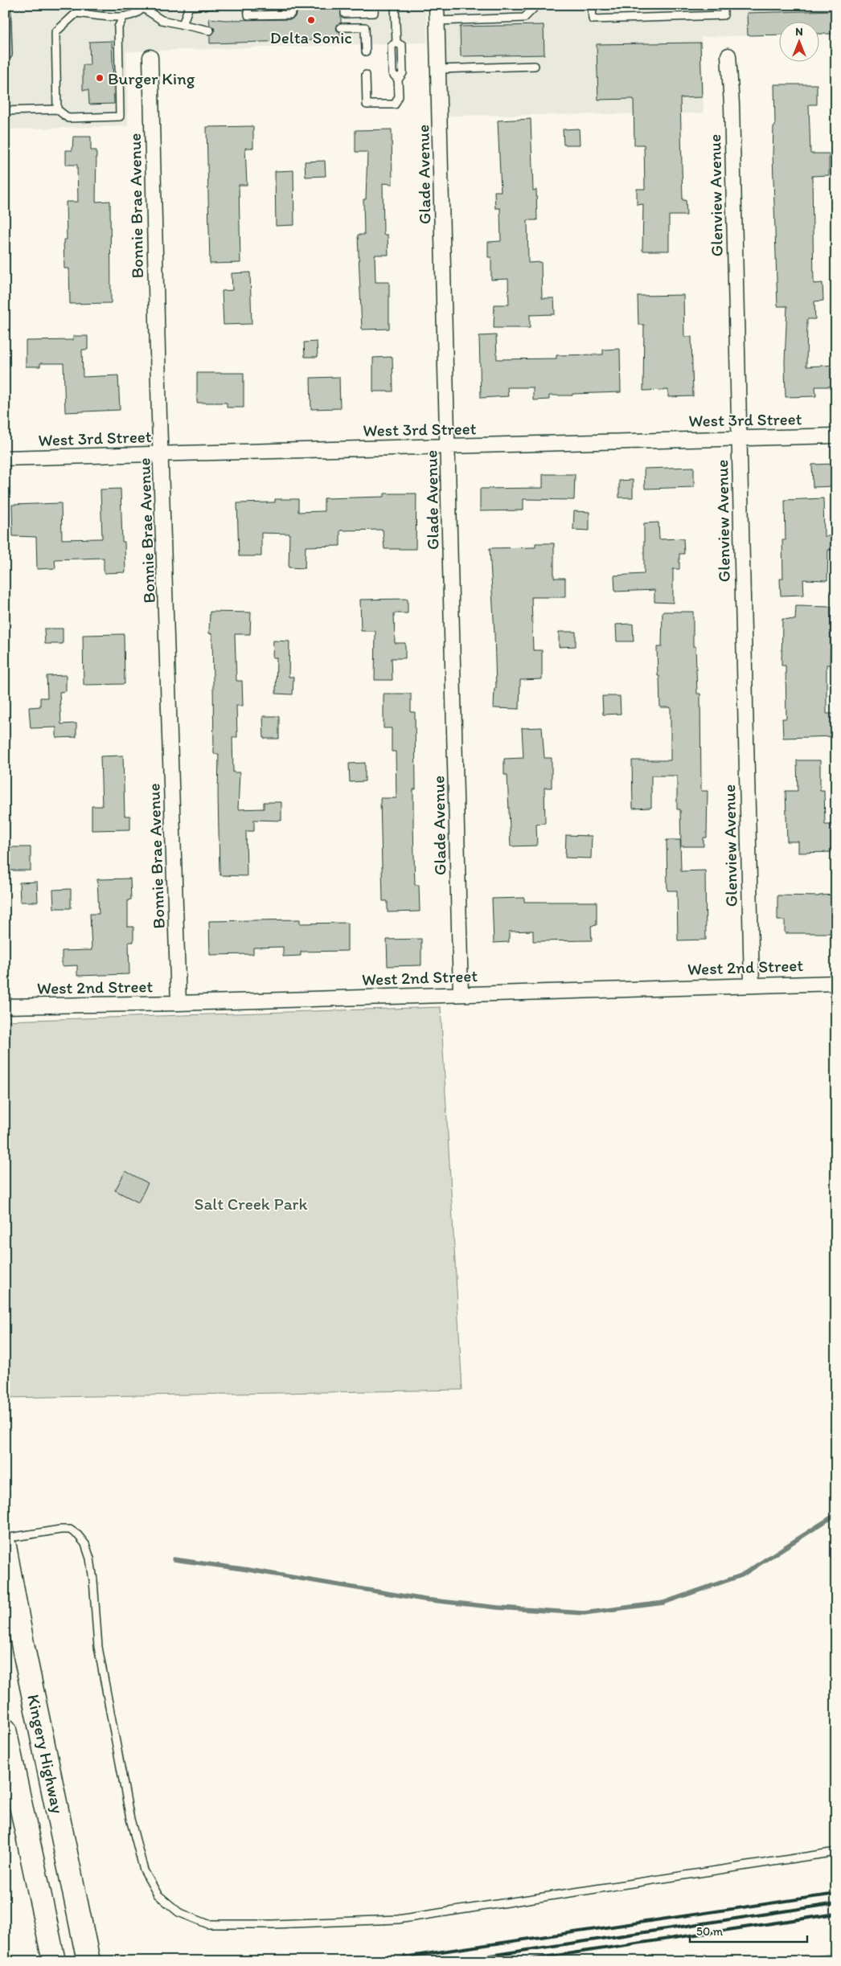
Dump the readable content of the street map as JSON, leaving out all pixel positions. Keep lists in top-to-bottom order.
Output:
{
  "streets": {
    "highway": ["Kingery Highway"],
    "street": [
      "Glade Avenue",
      "Glenview Avenue",
      "Bonnie Brae Avenue",
      "West 3rd Street",
      "West 2nd Street"
    ]
  },
  "crossings": [
    ["Glade Avenue", "West 3rd Street"],
    ["Glade Avenue", "West 2nd Street"],
    ["Glenview Avenue", "West 3rd Street"],
    ["Glenview Avenue", "West 2nd Street"],
    ["Bonnie Brae Avenue", "West 3rd Street"],
    ["Bonnie Brae Avenue", "West 2nd Street"]
  ],
  "parks": ["Salt Creek Park"],
  "places": ["Delta Sonic", "Burger King"],
  "scale_bar": "50 m",
  "north": "top"
}
